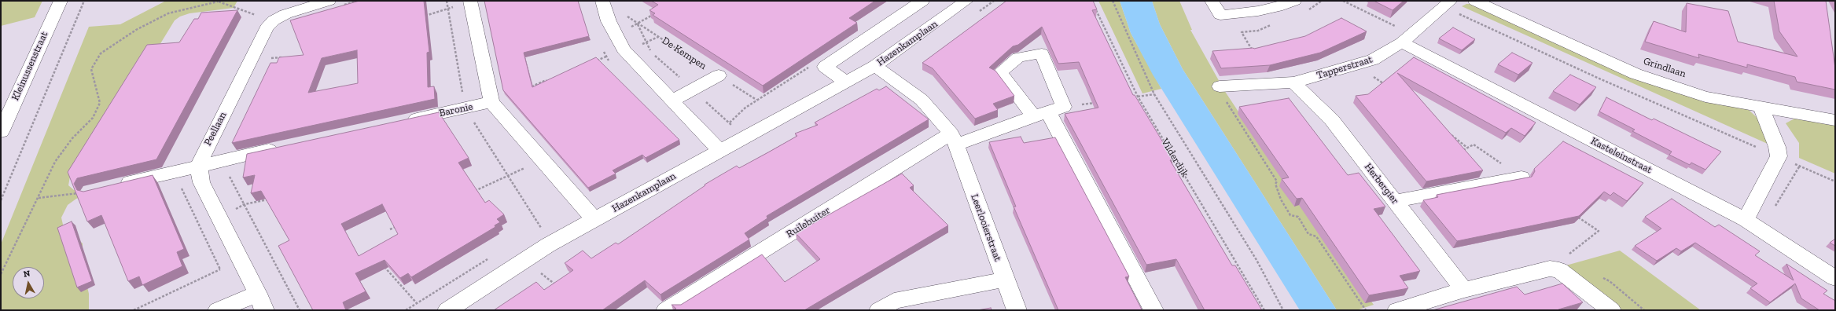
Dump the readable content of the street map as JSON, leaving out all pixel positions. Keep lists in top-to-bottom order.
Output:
{
  "streets": {
    "street": [
      "Hazenkamplaan",
      "Kleinussenstraat",
      "Tapperstraat",
      "Grindlaan",
      "Baronie",
      "Peellaan",
      "Kasteleinstraat",
      "Herbergier",
      "Ruilebuiter",
      "Leerlooierstraat"
    ],
    "path": ["De Kempen", "Vilderdijk"]
  },
  "crossings": [
    ["Hazenkamplaan", "Leerlooierstraat"],
    ["Tapperstraat", "Kasteleinstraat"],
    ["Tapperstraat", "Herbergier"],
    ["Ruilebuiter", "Leerlooierstraat"]
  ],
  "north": "top"
}
